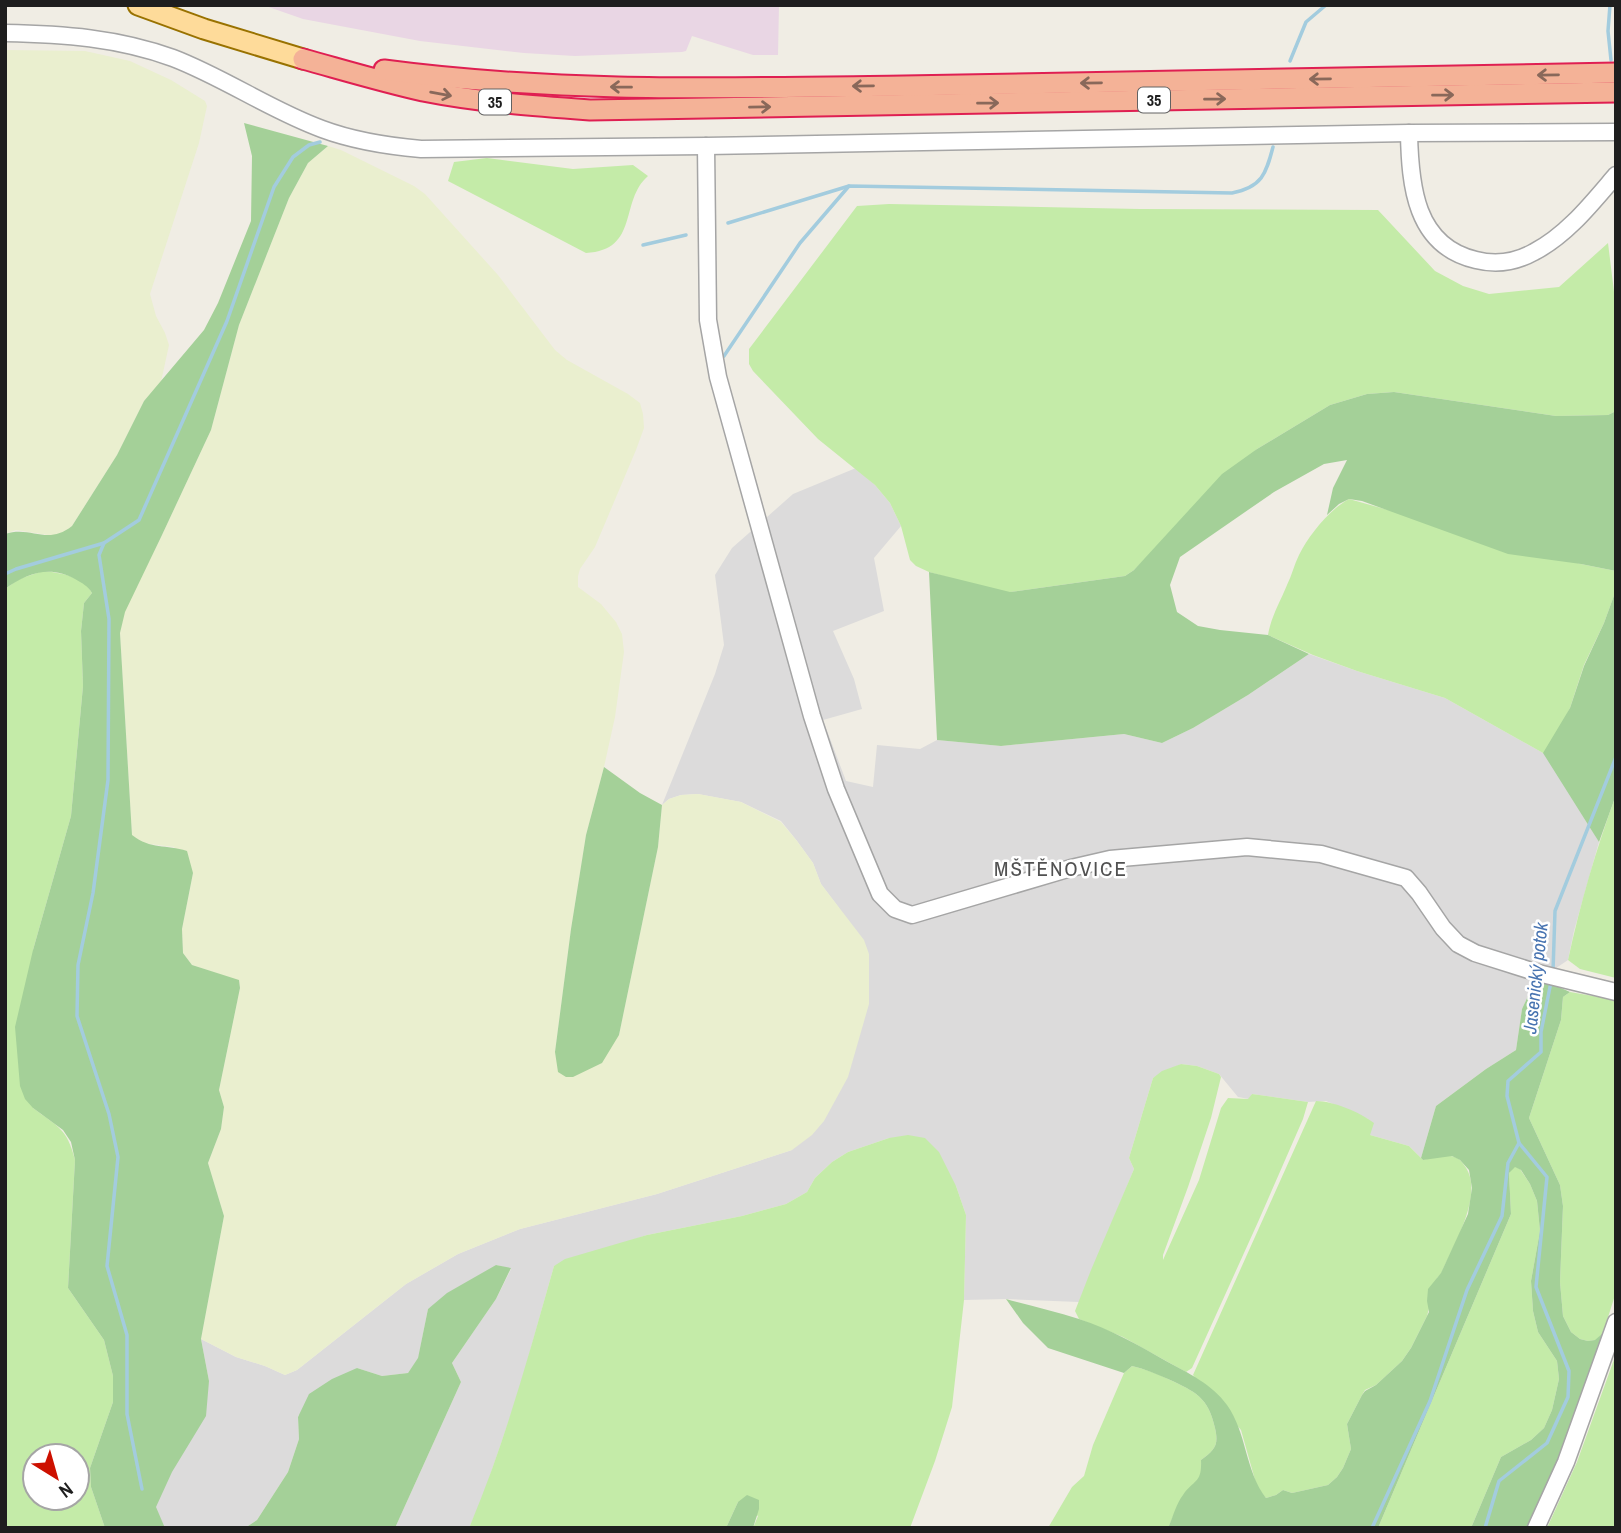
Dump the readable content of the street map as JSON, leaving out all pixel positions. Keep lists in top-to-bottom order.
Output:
{
  "streets": {
    "highway": ["35"]
  },
  "districts": ["MŠTĚNOVICE"],
  "water": ["Jasenický potok"],
  "north": "bottom right"
}
